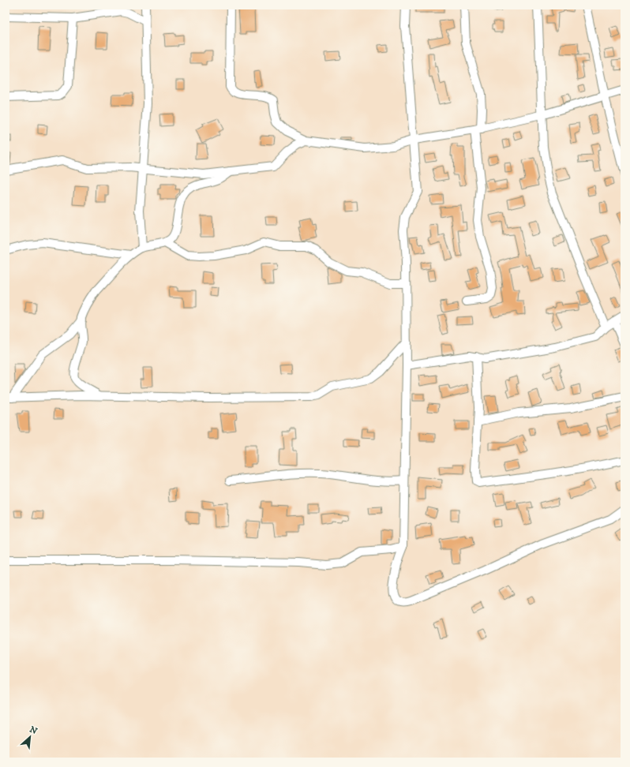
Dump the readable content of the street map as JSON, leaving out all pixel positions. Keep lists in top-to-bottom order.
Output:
{
  "north": "top right"
}
